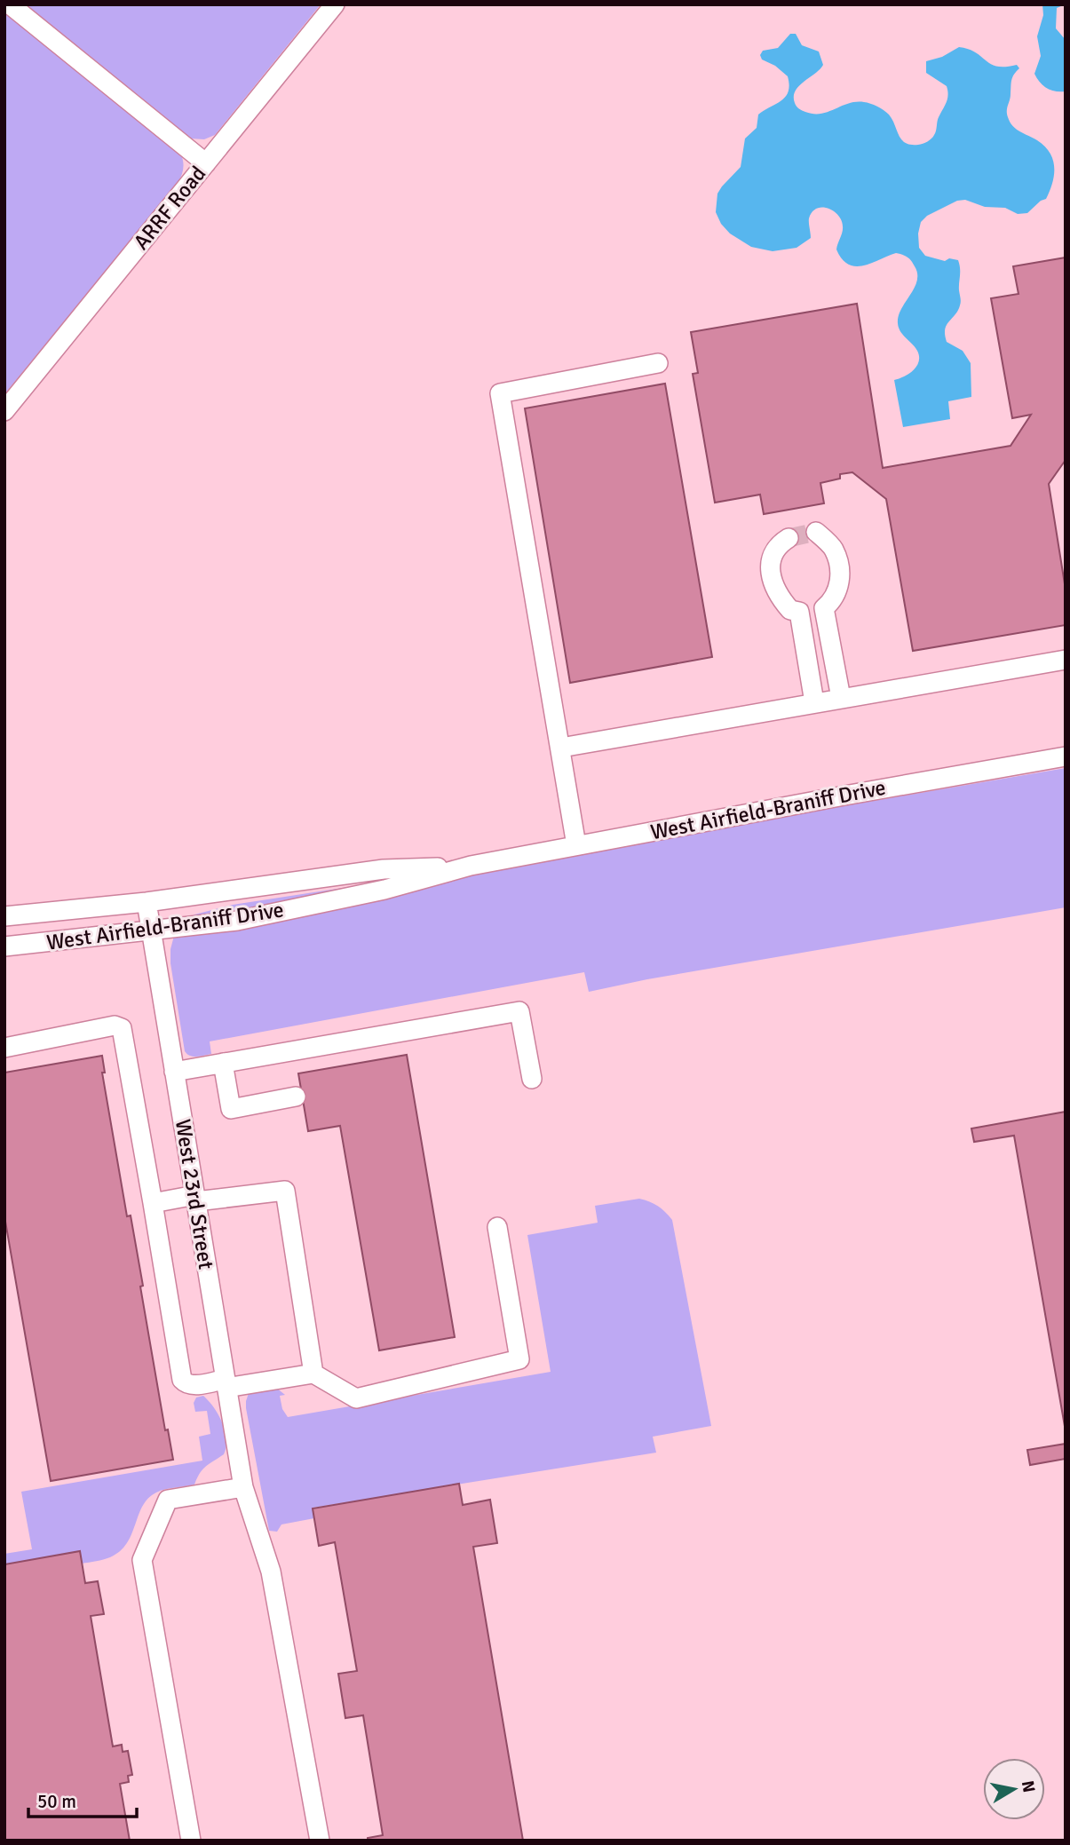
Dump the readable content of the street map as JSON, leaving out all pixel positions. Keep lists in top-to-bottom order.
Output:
{
  "streets": {
    "street": ["ARRF Road", "West Airfield-Braniff Drive", "West 23rd Street"]
  },
  "crossings": [
    ["West Airfield-Braniff Drive", "West 23rd Street"]
  ],
  "scale_bar": "50 m",
  "north": "right"
}
